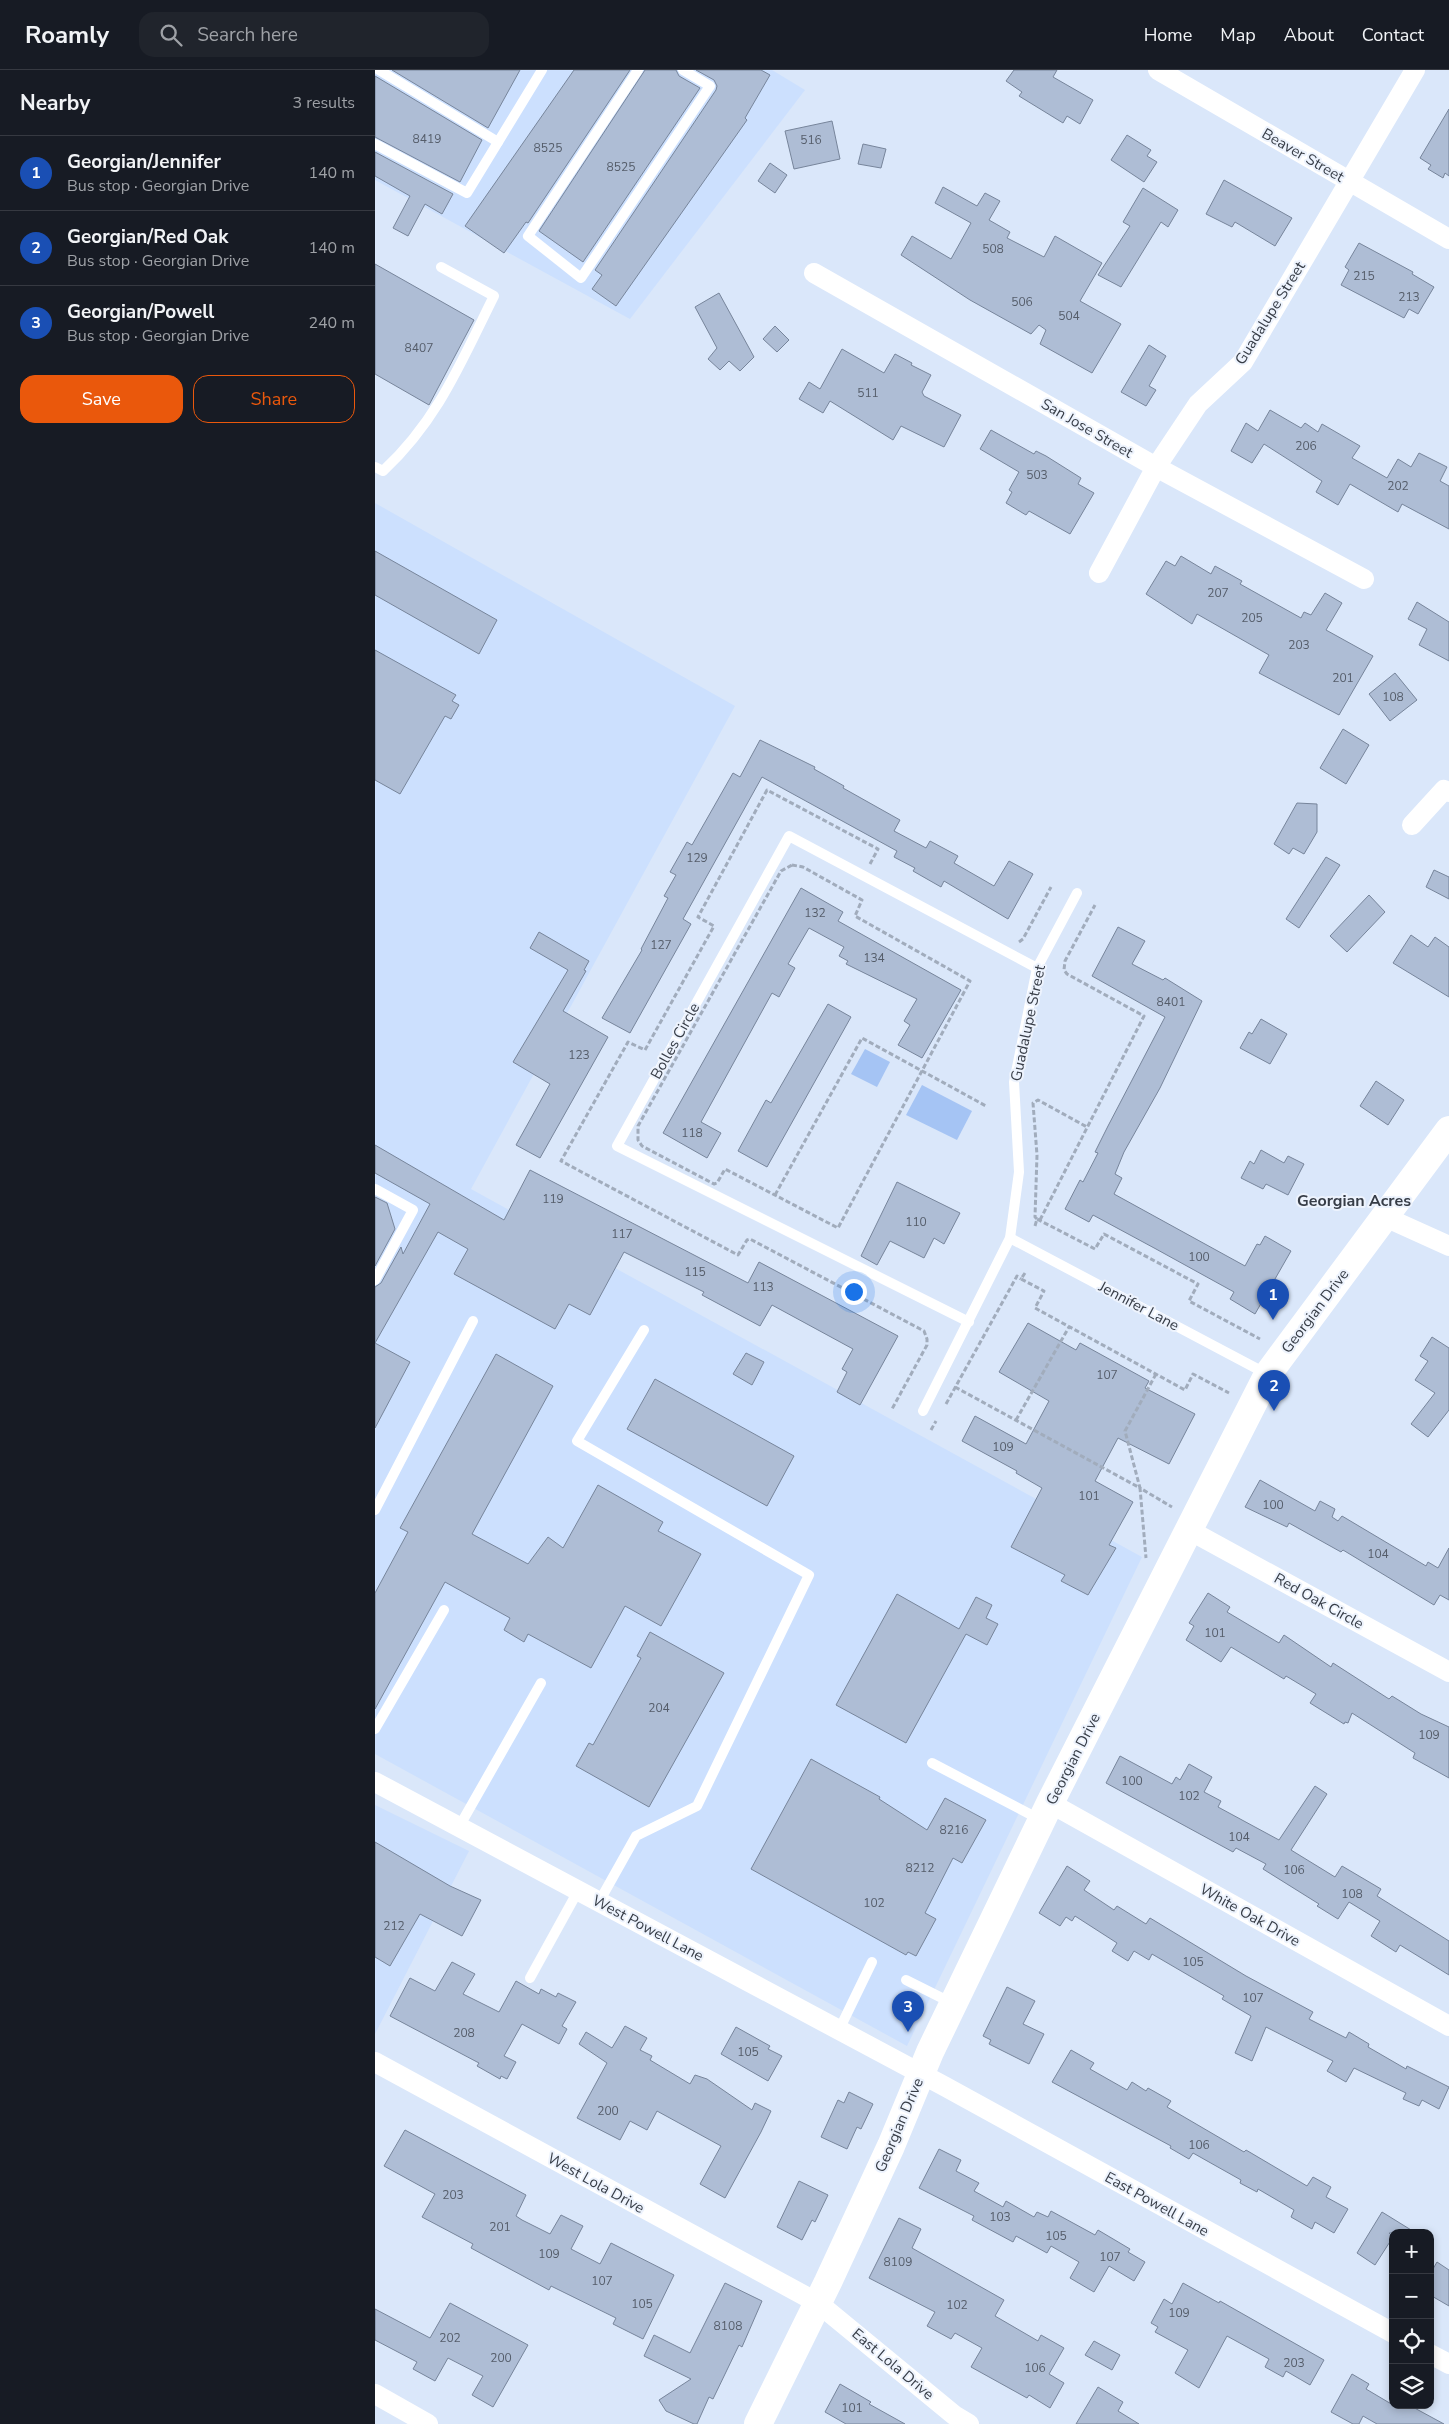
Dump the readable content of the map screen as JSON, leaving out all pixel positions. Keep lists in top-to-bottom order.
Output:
{
  "streets": {
    "street": [
      "Beaver Street",
      "Guadalupe Street",
      "San Jose Street",
      "Georgian Drive",
      "Red Oak Circle",
      "White Oak Drive",
      "West Powell Lane",
      "West Lola Drive",
      "East Powell Lane",
      "East Lola Drive"
    ],
    "lane": ["Bolles Circle", "Jennifer Lane"]
  },
  "crossings": [
    ["Beaver Street", "Guadalupe Street"],
    ["Guadalupe Street", "San Jose Street"],
    ["Guadalupe Street", "Bolles Circle"],
    ["Guadalupe Street", "Jennifer Lane"],
    ["Jennifer Lane", "Georgian Drive"],
    ["Georgian Drive", "Red Oak Circle"],
    ["Georgian Drive", "White Oak Drive"],
    ["Georgian Drive", "West Powell Lane"],
    ["Georgian Drive", "West Lola Drive"],
    ["Georgian Drive", "East Powell Lane"],
    ["Georgian Drive", "East Lola Drive"],
    ["West Powell Lane", "East Powell Lane"],
    ["West Lola Drive", "East Lola Drive"]
  ],
  "districts": ["Georgian Acres"],
  "house_numbers": [
    "8419",
    "516",
    "8525",
    "8525",
    "508",
    "215",
    "213",
    "506",
    "504",
    "8407",
    "511",
    "206",
    "503",
    "202",
    "207",
    "205",
    "203",
    "201",
    "108",
    "129",
    "132",
    "127",
    "134",
    "8401",
    "123",
    "118",
    "119",
    "110",
    "117",
    "100",
    "115",
    "113",
    "107",
    "109",
    "101",
    "100",
    "104",
    "101",
    "204",
    "109",
    "100",
    "102",
    "8216",
    "104",
    "8212",
    "106",
    "108",
    "102",
    "212",
    "105",
    "107",
    "208",
    "105",
    "200",
    "106",
    "203",
    "103",
    "201",
    "105",
    "109",
    "107",
    "8109",
    "107",
    "105",
    "102",
    "109",
    "8108",
    "202",
    "200",
    "203",
    "106",
    "101"
  ],
  "page": {
    "header": "Roamly",
    "search": "Search here",
    "nav": [
      "Home",
      "Map",
      "About",
      "Contact"
    ],
    "heading": ["Nearby", "3 results"],
    "list": [
      {
        "mark": "1",
        "name": "Georgian/Jennifer",
        "note": "Bus stop · Georgian Drive",
        "value": "140 m"
      },
      {
        "mark": "2",
        "name": "Georgian/Red Oak",
        "note": "Bus stop · Georgian Drive",
        "value": "140 m"
      },
      {
        "mark": "3",
        "name": "Georgian/Powell",
        "note": "Bus stop · Georgian Drive",
        "value": "240 m"
      }
    ],
    "buttons": ["Save", "Share"],
    "pins": ["1", "2", "3"],
    "map_buttons": ["+", "−"]
  }
}
